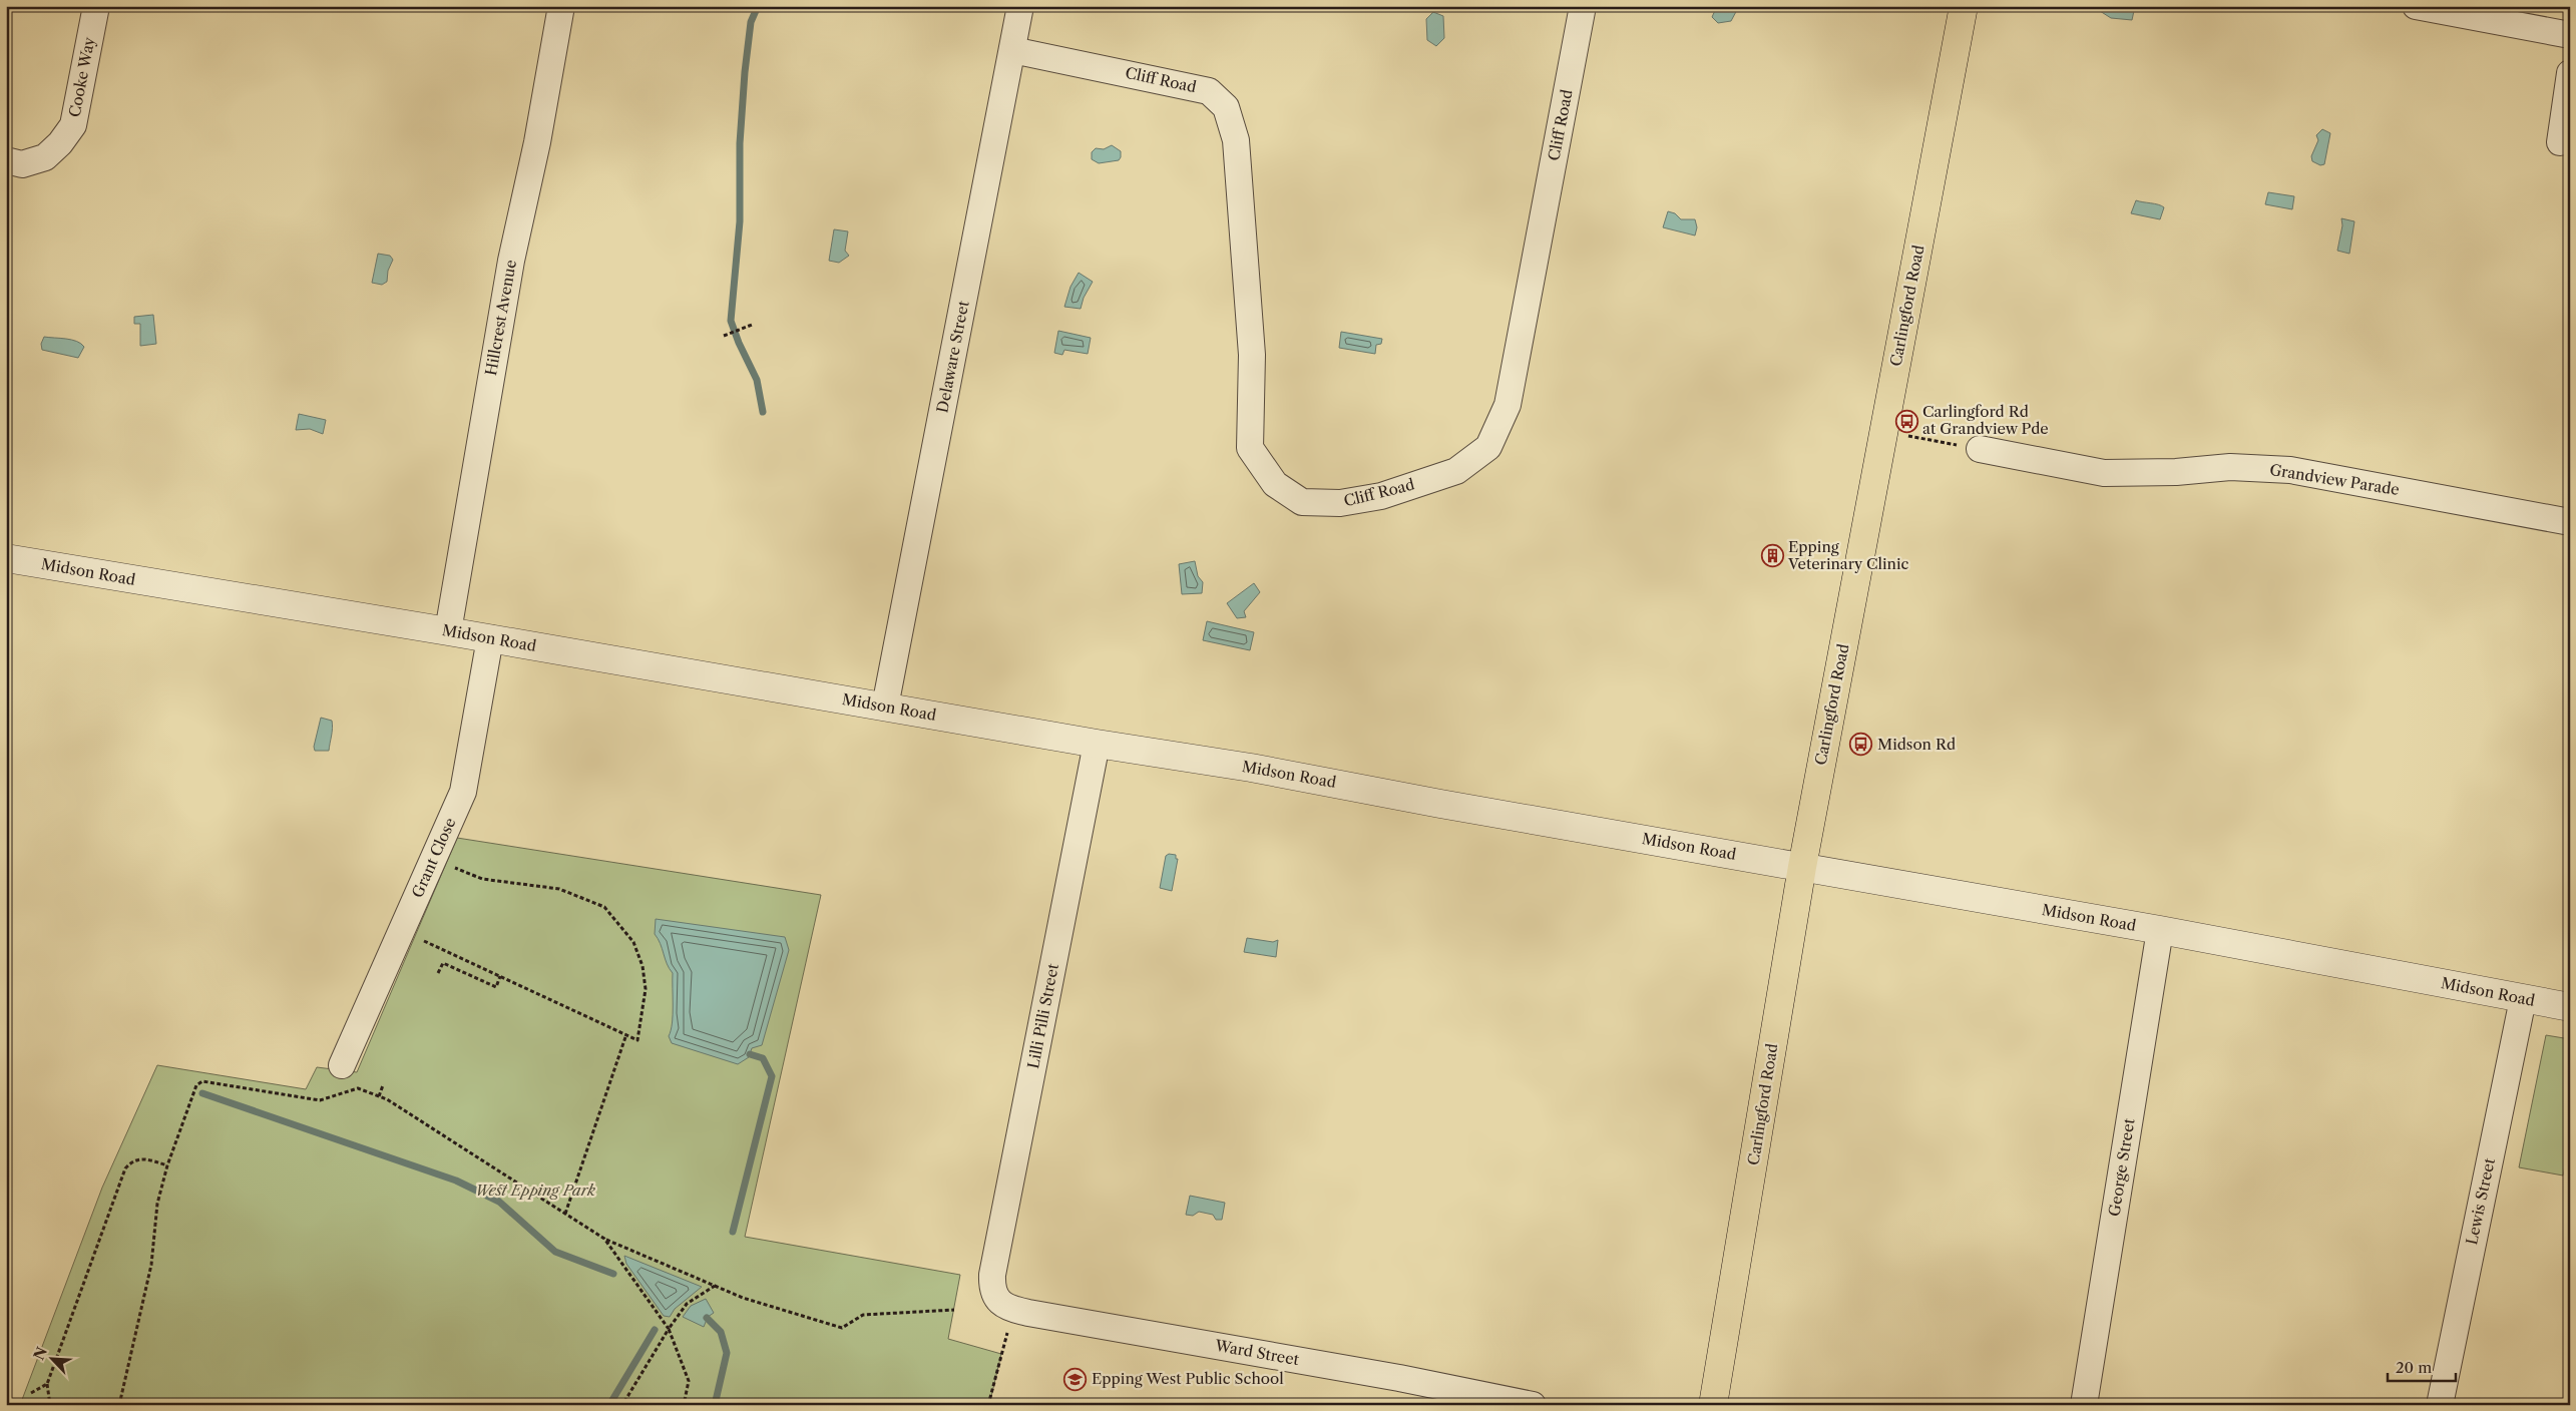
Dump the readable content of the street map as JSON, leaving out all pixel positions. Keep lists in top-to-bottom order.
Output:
{
  "streets": {
    "main road": ["Carlingford Road"],
    "street": [
      "Cooke Way",
      "Cliff Road",
      "Hillcrest Avenue",
      "Delaware Street",
      "Grandview Parade",
      "Midson Road",
      "Grant Close",
      "Lilli Pilli Street",
      "George Street",
      "Lewis Street",
      "Ward Street"
    ]
  },
  "crossings": [
    ["Cliff Road", "Delaware Street"],
    ["Carlingford Road", "Midson Road"],
    ["Hillcrest Avenue", "Midson Road"],
    ["Delaware Street", "Midson Road"],
    ["Midson Road", "Grant Close"],
    ["Midson Road", "Lilli Pilli Street"],
    ["Midson Road", "George Street"],
    ["Midson Road", "Lewis Street"],
    ["Lilli Pilli Street", "Ward Street"]
  ],
  "parks": ["West Epping Park"],
  "places": {
    "bus stop": ["Carlingford Rd at Grandview Pde", "Midson Rd"],
    "building": ["Epping Veterinary Clinic"],
    "school or university": ["Epping West Public School"]
  },
  "scale_bar": "20 m",
  "north": "top left"
}
